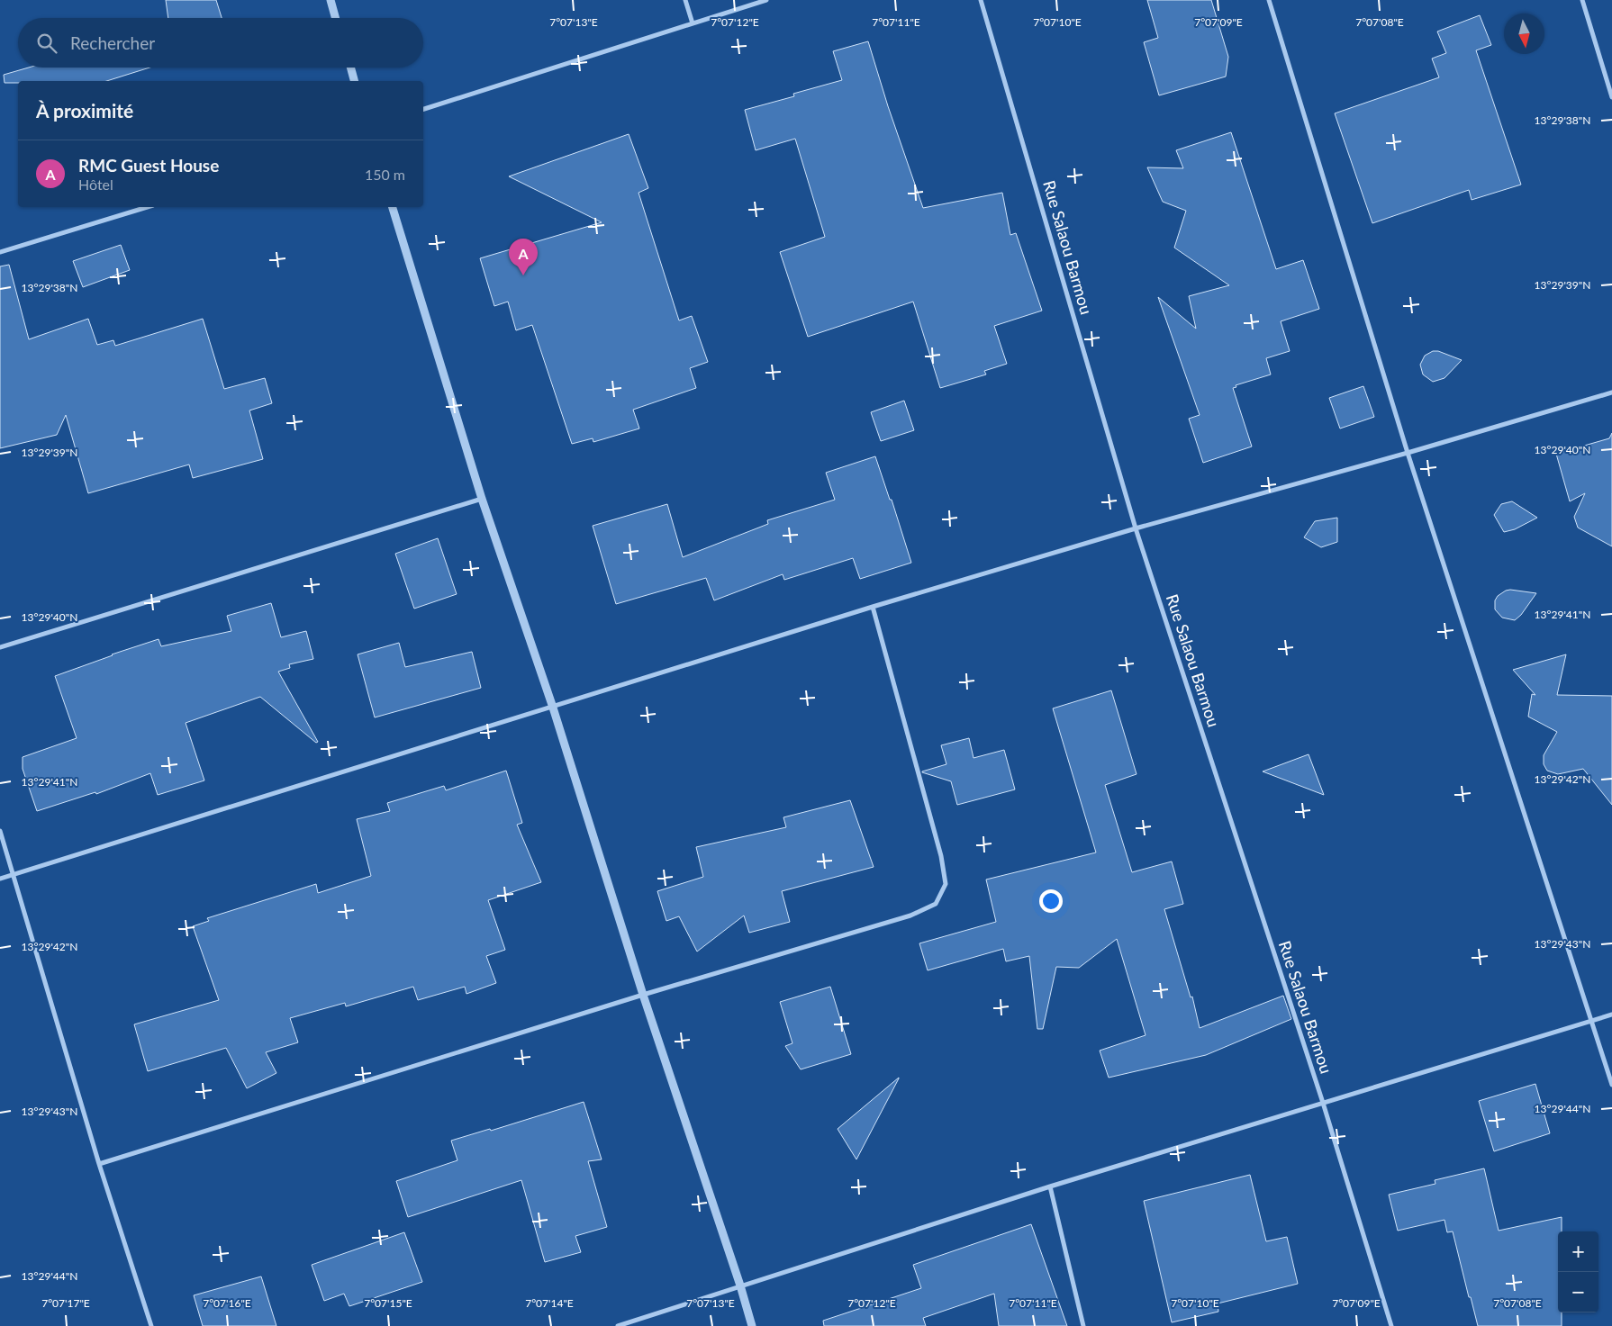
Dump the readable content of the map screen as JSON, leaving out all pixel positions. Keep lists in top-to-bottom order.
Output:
{
  "streets": {
    "street": ["Rue Salaou Barmou"]
  },
  "north": "bottom",
  "page": {
    "search": "Rechercher",
    "heading": "À proximité",
    "list": [
      {
        "mark": "A",
        "name": "RMC Guest House",
        "note": "Hôtel",
        "value": "150 m"
      }
    ],
    "pins": "A",
    "map_buttons": ["+", "−"]
  },
  "coordinates": [
    "7°07'13\"E",
    "7°07'12\"E",
    "7°07'11\"E",
    "7°07'10\"E",
    "7°07'09\"E",
    "7°07'08\"E",
    "13°29'38\"N",
    "13°29'39\"N",
    "13°29'40\"N",
    "13°29'41\"N",
    "13°29'42\"N",
    "13°29'43\"N",
    "13°29'44\"N",
    "7°07'17\"E",
    "7°07'16\"E",
    "7°07'15\"E",
    "7°07'14\"E"
  ]
}
